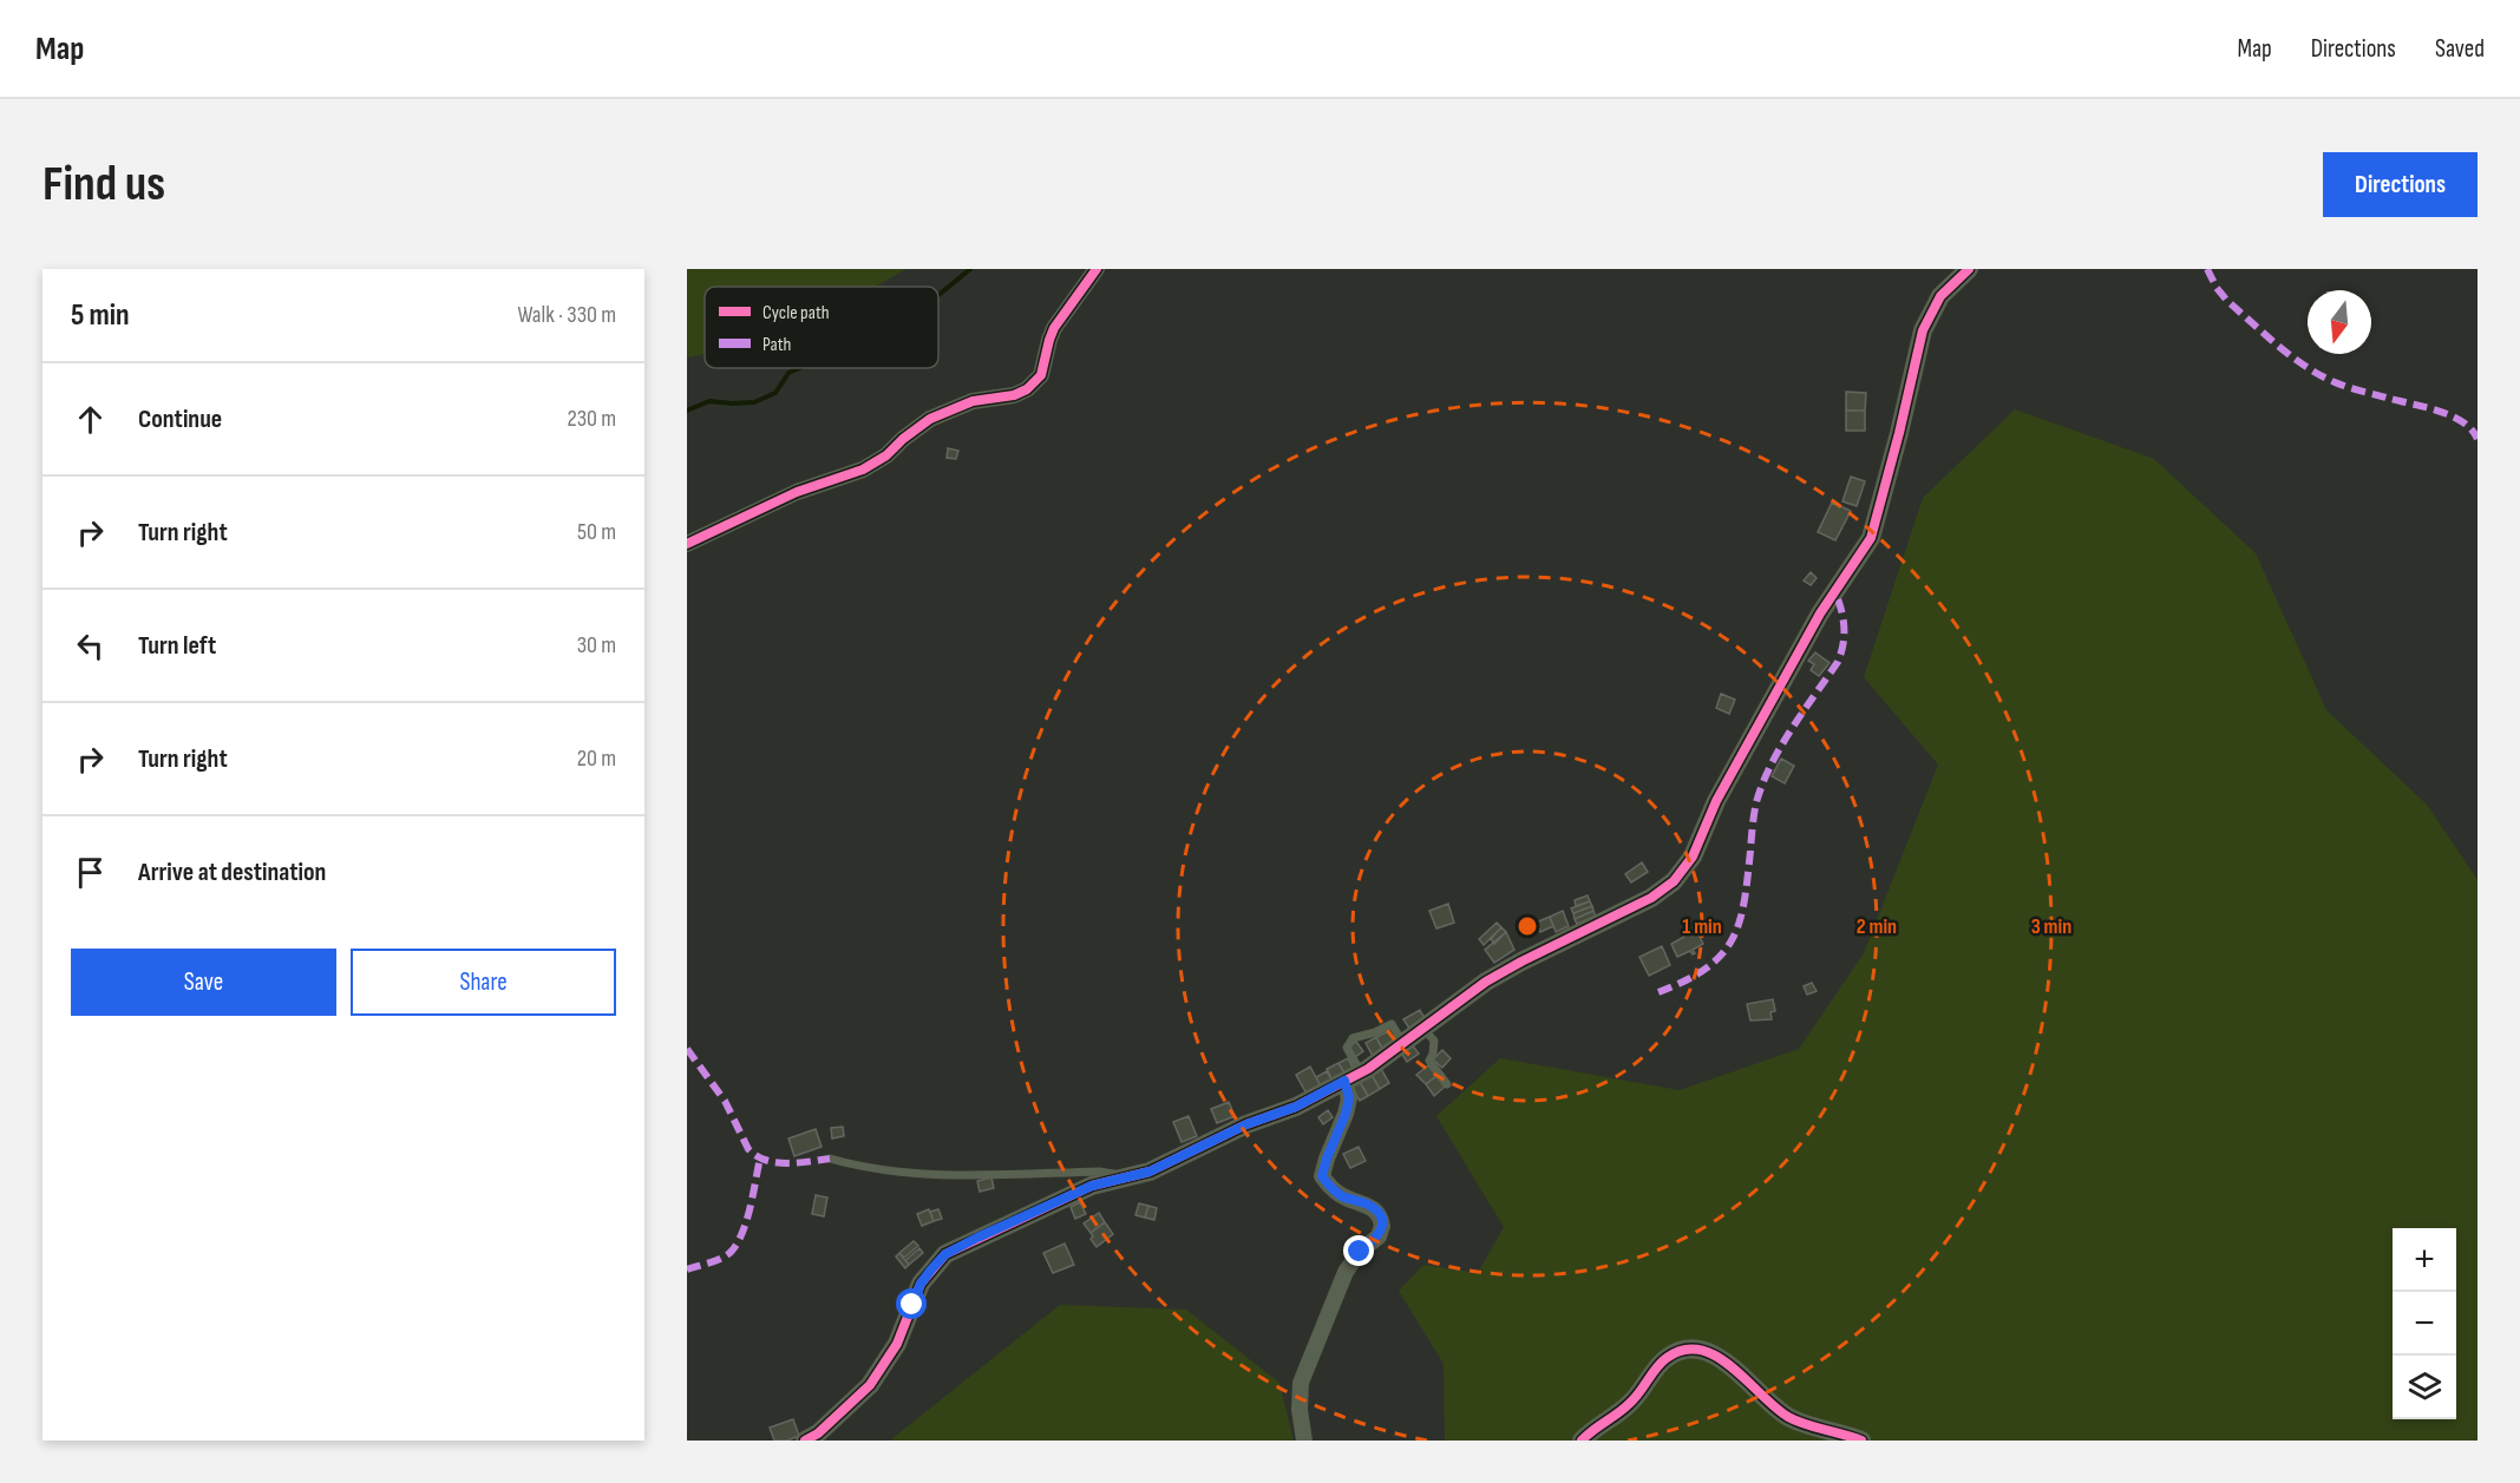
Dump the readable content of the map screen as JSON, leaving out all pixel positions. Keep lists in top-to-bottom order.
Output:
{
  "legend": ["Cycle path", "Path"],
  "north": "bottom",
  "page": {
    "header": "Map",
    "nav": ["Map", "Directions", "Saved"],
    "buttons": [
      "Directions",
      ["Save", "Share"]
    ],
    "title": "Find us",
    "heading": ["5 min", "Walk · 330 m"],
    "list": [
      ["Continue", "230 m"],
      ["Turn right", "50 m"],
      ["Turn left", "30 m"],
      ["Turn right", "20 m"],
      "Arrive at destination"
    ],
    "map_buttons": ["+", "−"]
  },
  "rings": ["1 min", "2 min", "3 min"]
}
